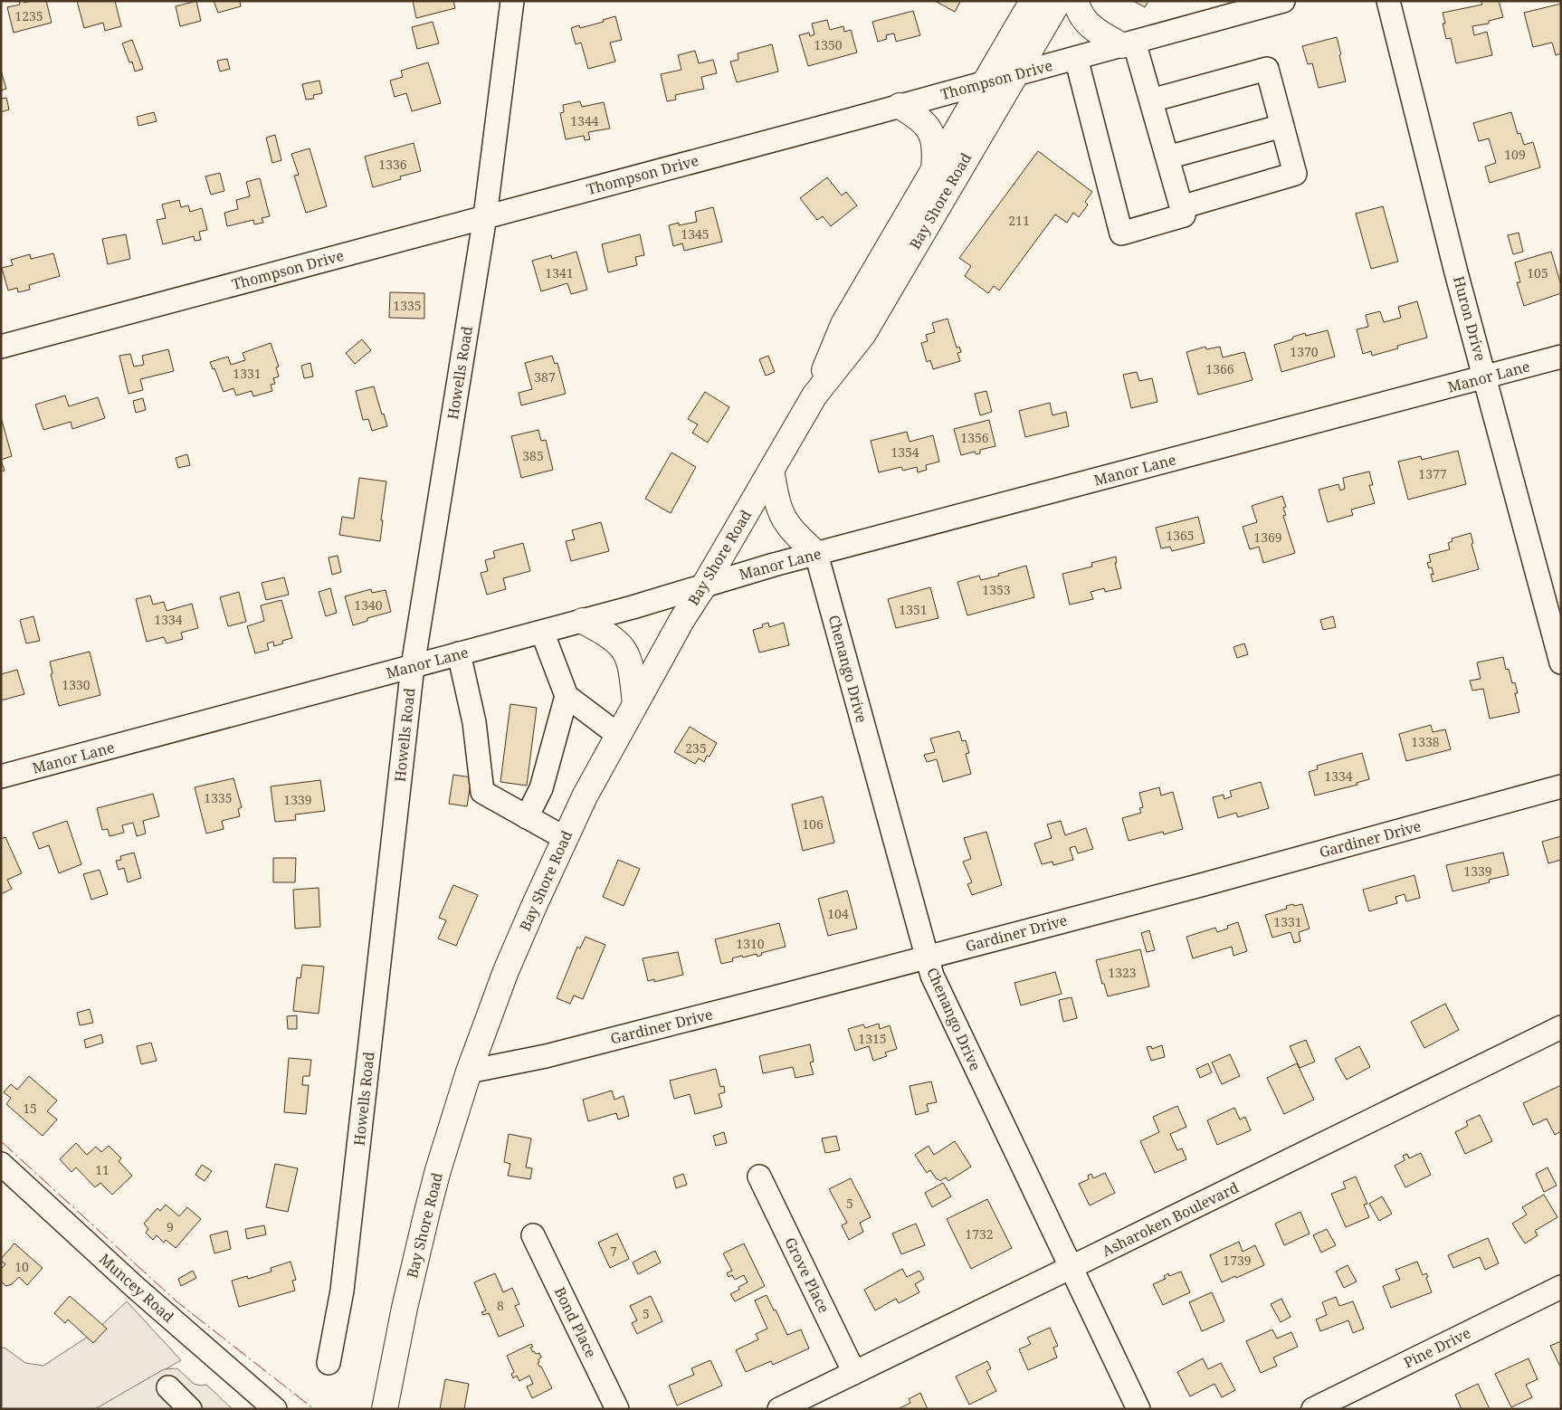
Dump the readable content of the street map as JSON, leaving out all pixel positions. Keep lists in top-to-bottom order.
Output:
{
  "streets": {
    "main road": ["Bay Shore Road"],
    "street": [
      "Thompson Drive",
      "Huron Drive",
      "Howells Road",
      "Manor Lane",
      "Chenango Drive",
      "Gardiner Drive",
      "Asharoken Boulevard",
      "Grove Place",
      "Muncey Road",
      "Bond Place",
      "Pine Drive"
    ]
  },
  "crossings": [
    ["Thompson Drive", "Bay Shore Road"],
    ["Thompson Drive", "Howells Road"],
    ["Bay Shore Road", "Manor Lane"],
    ["Bay Shore Road", "Gardiner Drive"],
    ["Huron Drive", "Manor Lane"],
    ["Howells Road", "Manor Lane"],
    ["Manor Lane", "Chenango Drive"],
    ["Chenango Drive", "Gardiner Drive"],
    ["Chenango Drive", "Asharoken Boulevard"],
    ["Asharoken Boulevard", "Grove Place"]
  ],
  "house_numbers": [
    "1235",
    "1350",
    "1344",
    "109",
    "1336",
    "211",
    "1345",
    "1341",
    "105",
    "1335",
    "1370",
    "1366",
    "1331",
    "387",
    "1356",
    "1354",
    "385",
    "1377",
    "1365",
    "1369",
    "1353",
    "1340",
    "1351",
    "1334",
    "1330",
    "1338",
    "235",
    "1334",
    "1335",
    "1339",
    "106",
    "1339",
    "104",
    "1331",
    "1310",
    "1323",
    "1315",
    "15",
    "11",
    "5",
    "9",
    "1732",
    "7",
    "1739",
    "10",
    "8",
    "5"
  ]
}
